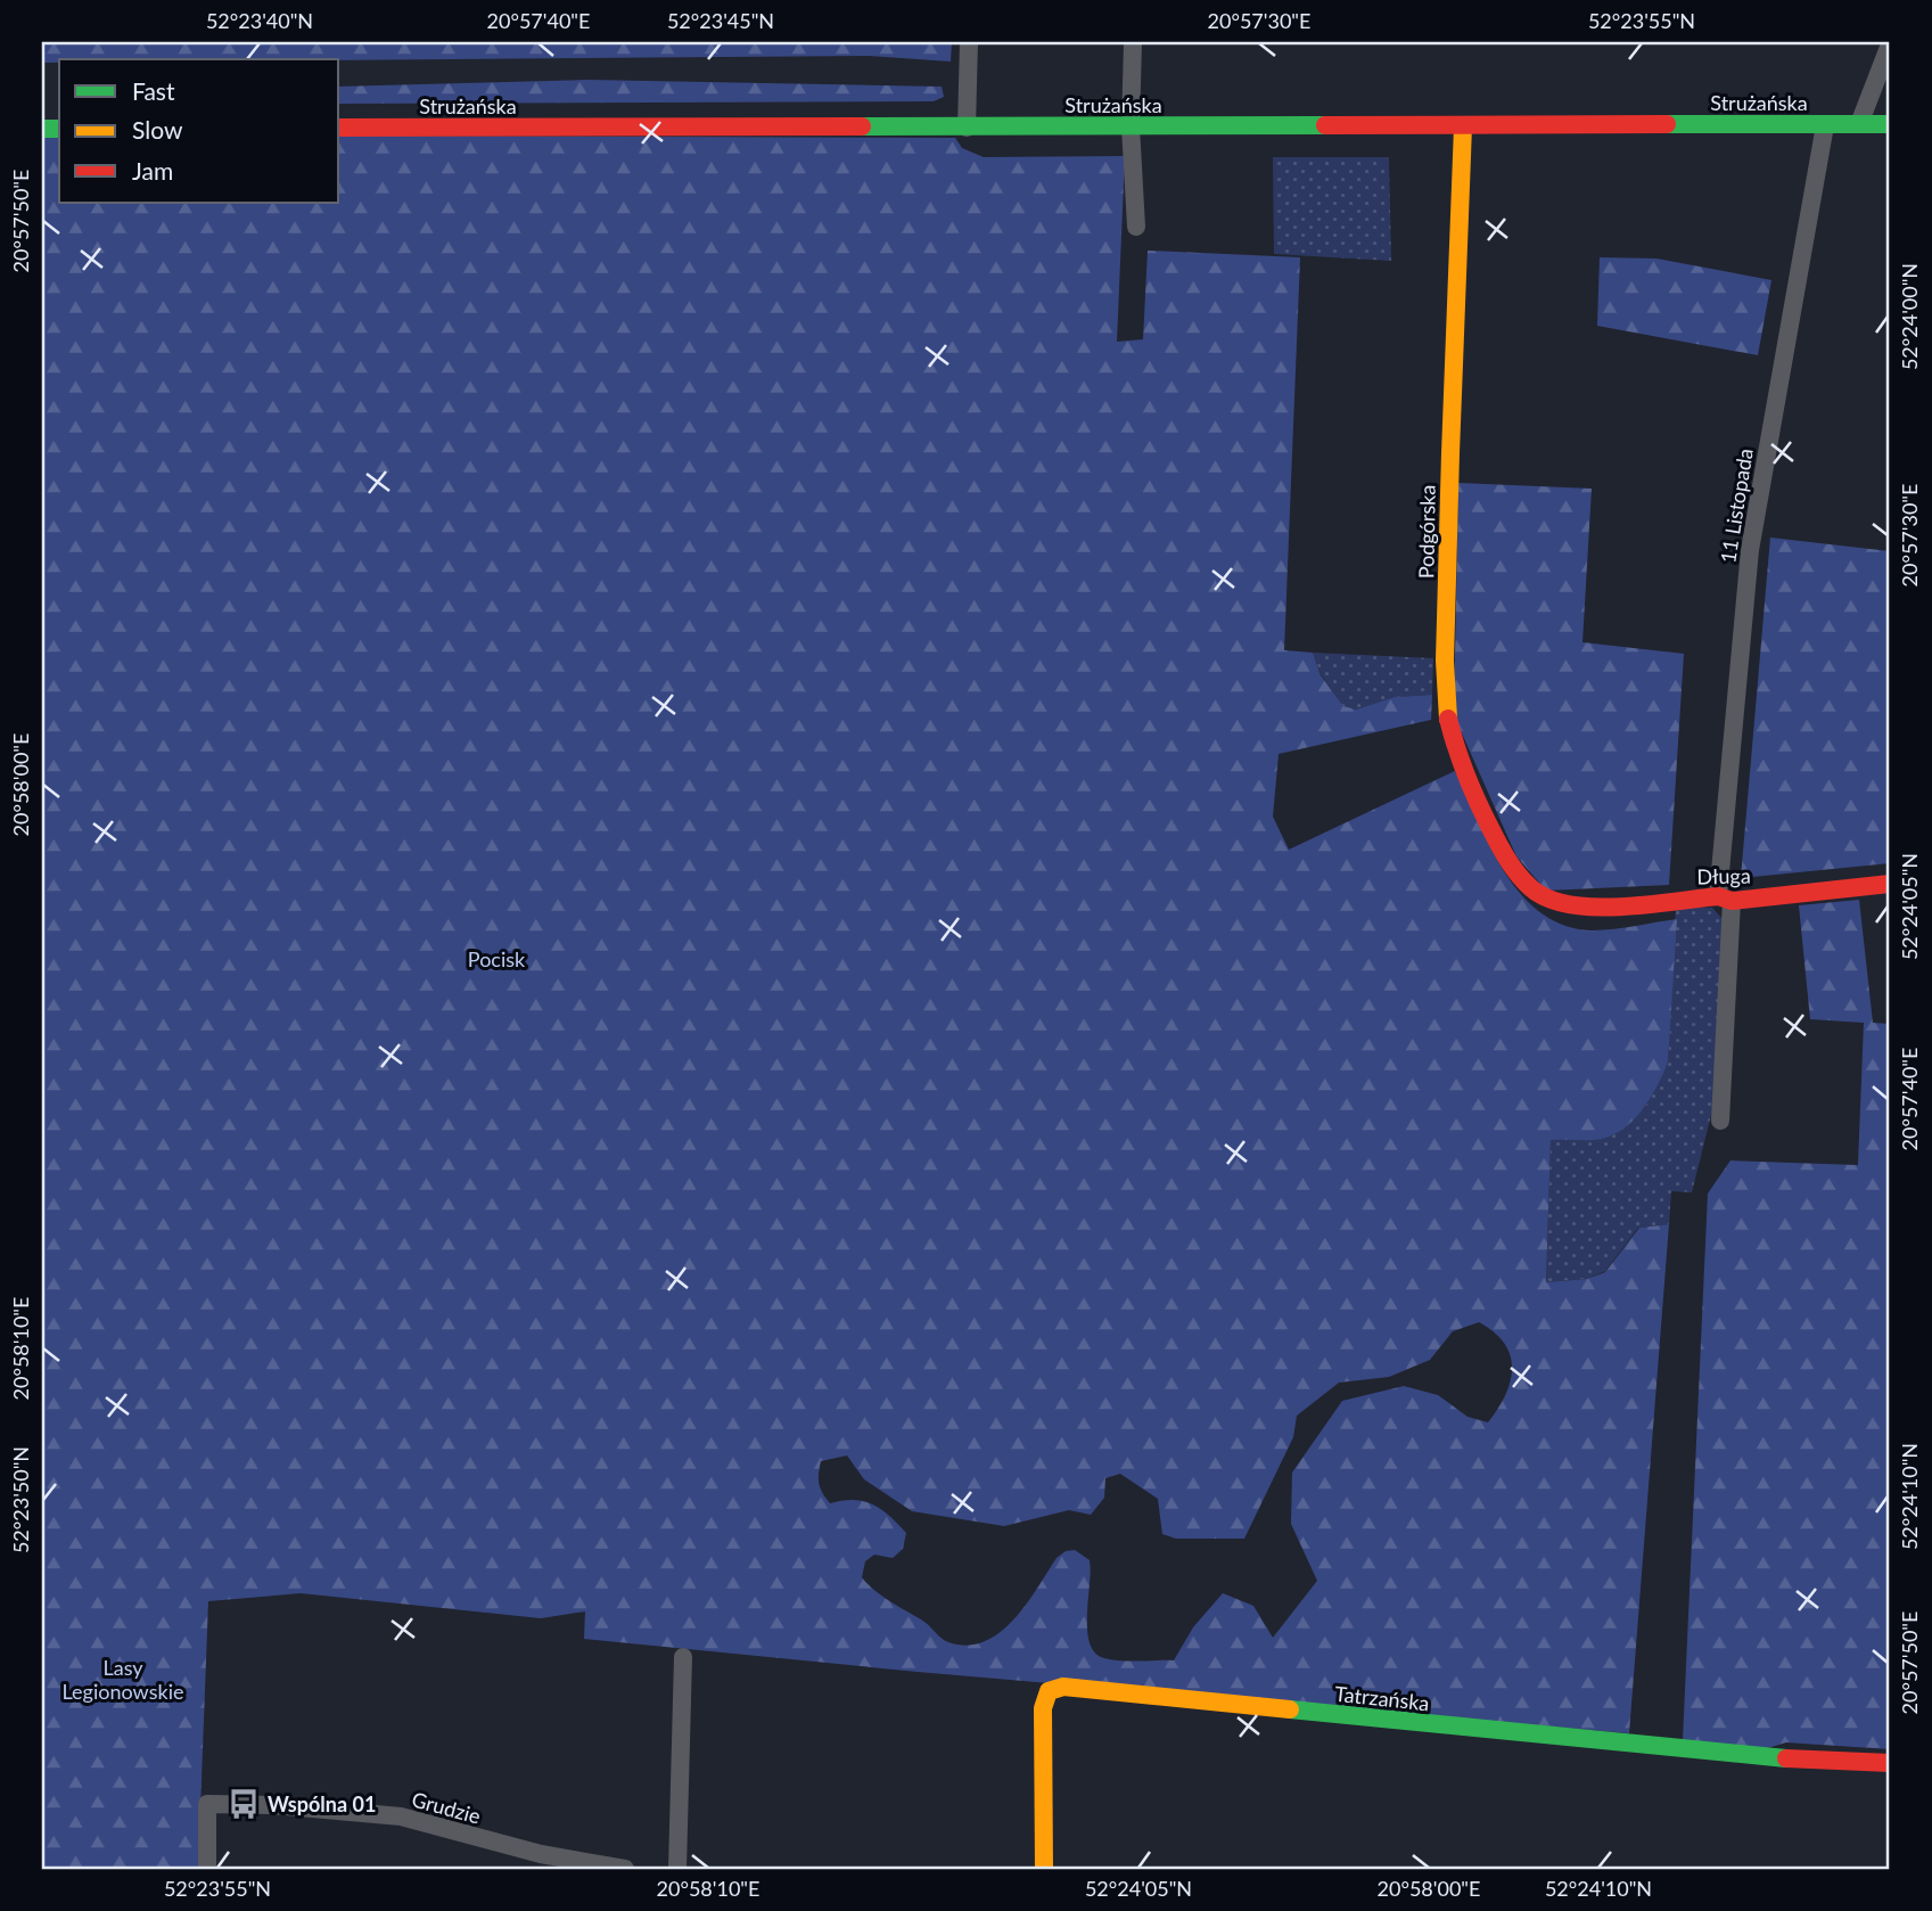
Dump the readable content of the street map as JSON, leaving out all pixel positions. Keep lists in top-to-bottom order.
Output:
{
  "streets": {
    "street": [
      "Strużańska",
      "11 Listopada",
      "Podgórska",
      "Długa",
      "Tatrzańska",
      "Grudzie"
    ]
  },
  "crossings": [
    ["Strużańska", "11 Listopada"],
    ["Strużańska", "Podgórska"],
    ["11 Listopada", "Długa"],
    ["Podgórska", "Długa"]
  ],
  "parks": ["Pocisk", "Lasy Legionowskie"],
  "places": {
    "bus stop": ["Wspólna 01"]
  },
  "legend": ["Fast", "Slow", "Jam"],
  "coordinates": [
    "52°23'40\"N",
    "20°57'40\"E",
    "52°23'45\"N",
    "20°57'30\"E",
    "52°23'55\"N",
    "20°57'50\"E",
    "52°24'00\"N",
    "20°58'00\"E",
    "52°24'05\"N",
    "20°58'10\"E",
    "52°24'10\"N",
    "52°23'50\"N"
  ]
}
